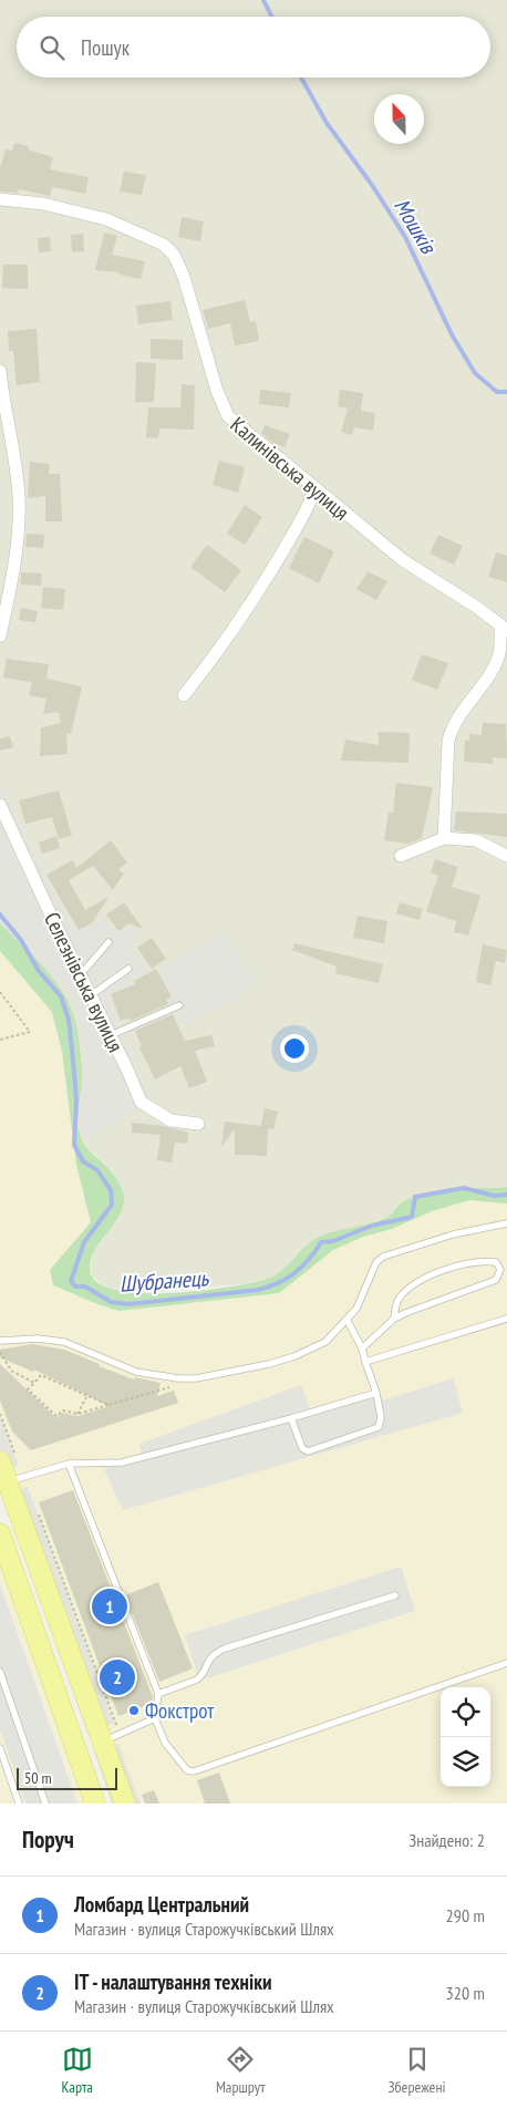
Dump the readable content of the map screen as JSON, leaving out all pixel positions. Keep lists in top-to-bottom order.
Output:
{
  "streets": {
    "street": ["Калинівська вулиця", "Селезнівська вулиця"]
  },
  "water": ["Мошків", "Шубранець"],
  "places": ["Фокстрот"],
  "scale_bar": "50 m",
  "north": "top",
  "page": {
    "search": "Пошук",
    "pins": ["1", "2"],
    "scale": "50 m",
    "heading": ["Поруч", "Знайдено: 2"],
    "list": [
      {
        "mark": "1",
        "name": "Ломбард Центральний",
        "note": "Магазин · вулиця Старожучківський Шлях",
        "value": "290 m"
      },
      {
        "mark": "2",
        "name": "ІТ - налаштування техніки",
        "note": "Магазин · вулиця Старожучківський Шлях",
        "value": "320 m"
      }
    ],
    "nav": ["Карта", "Маршрут", "Збережені"]
  }
}
